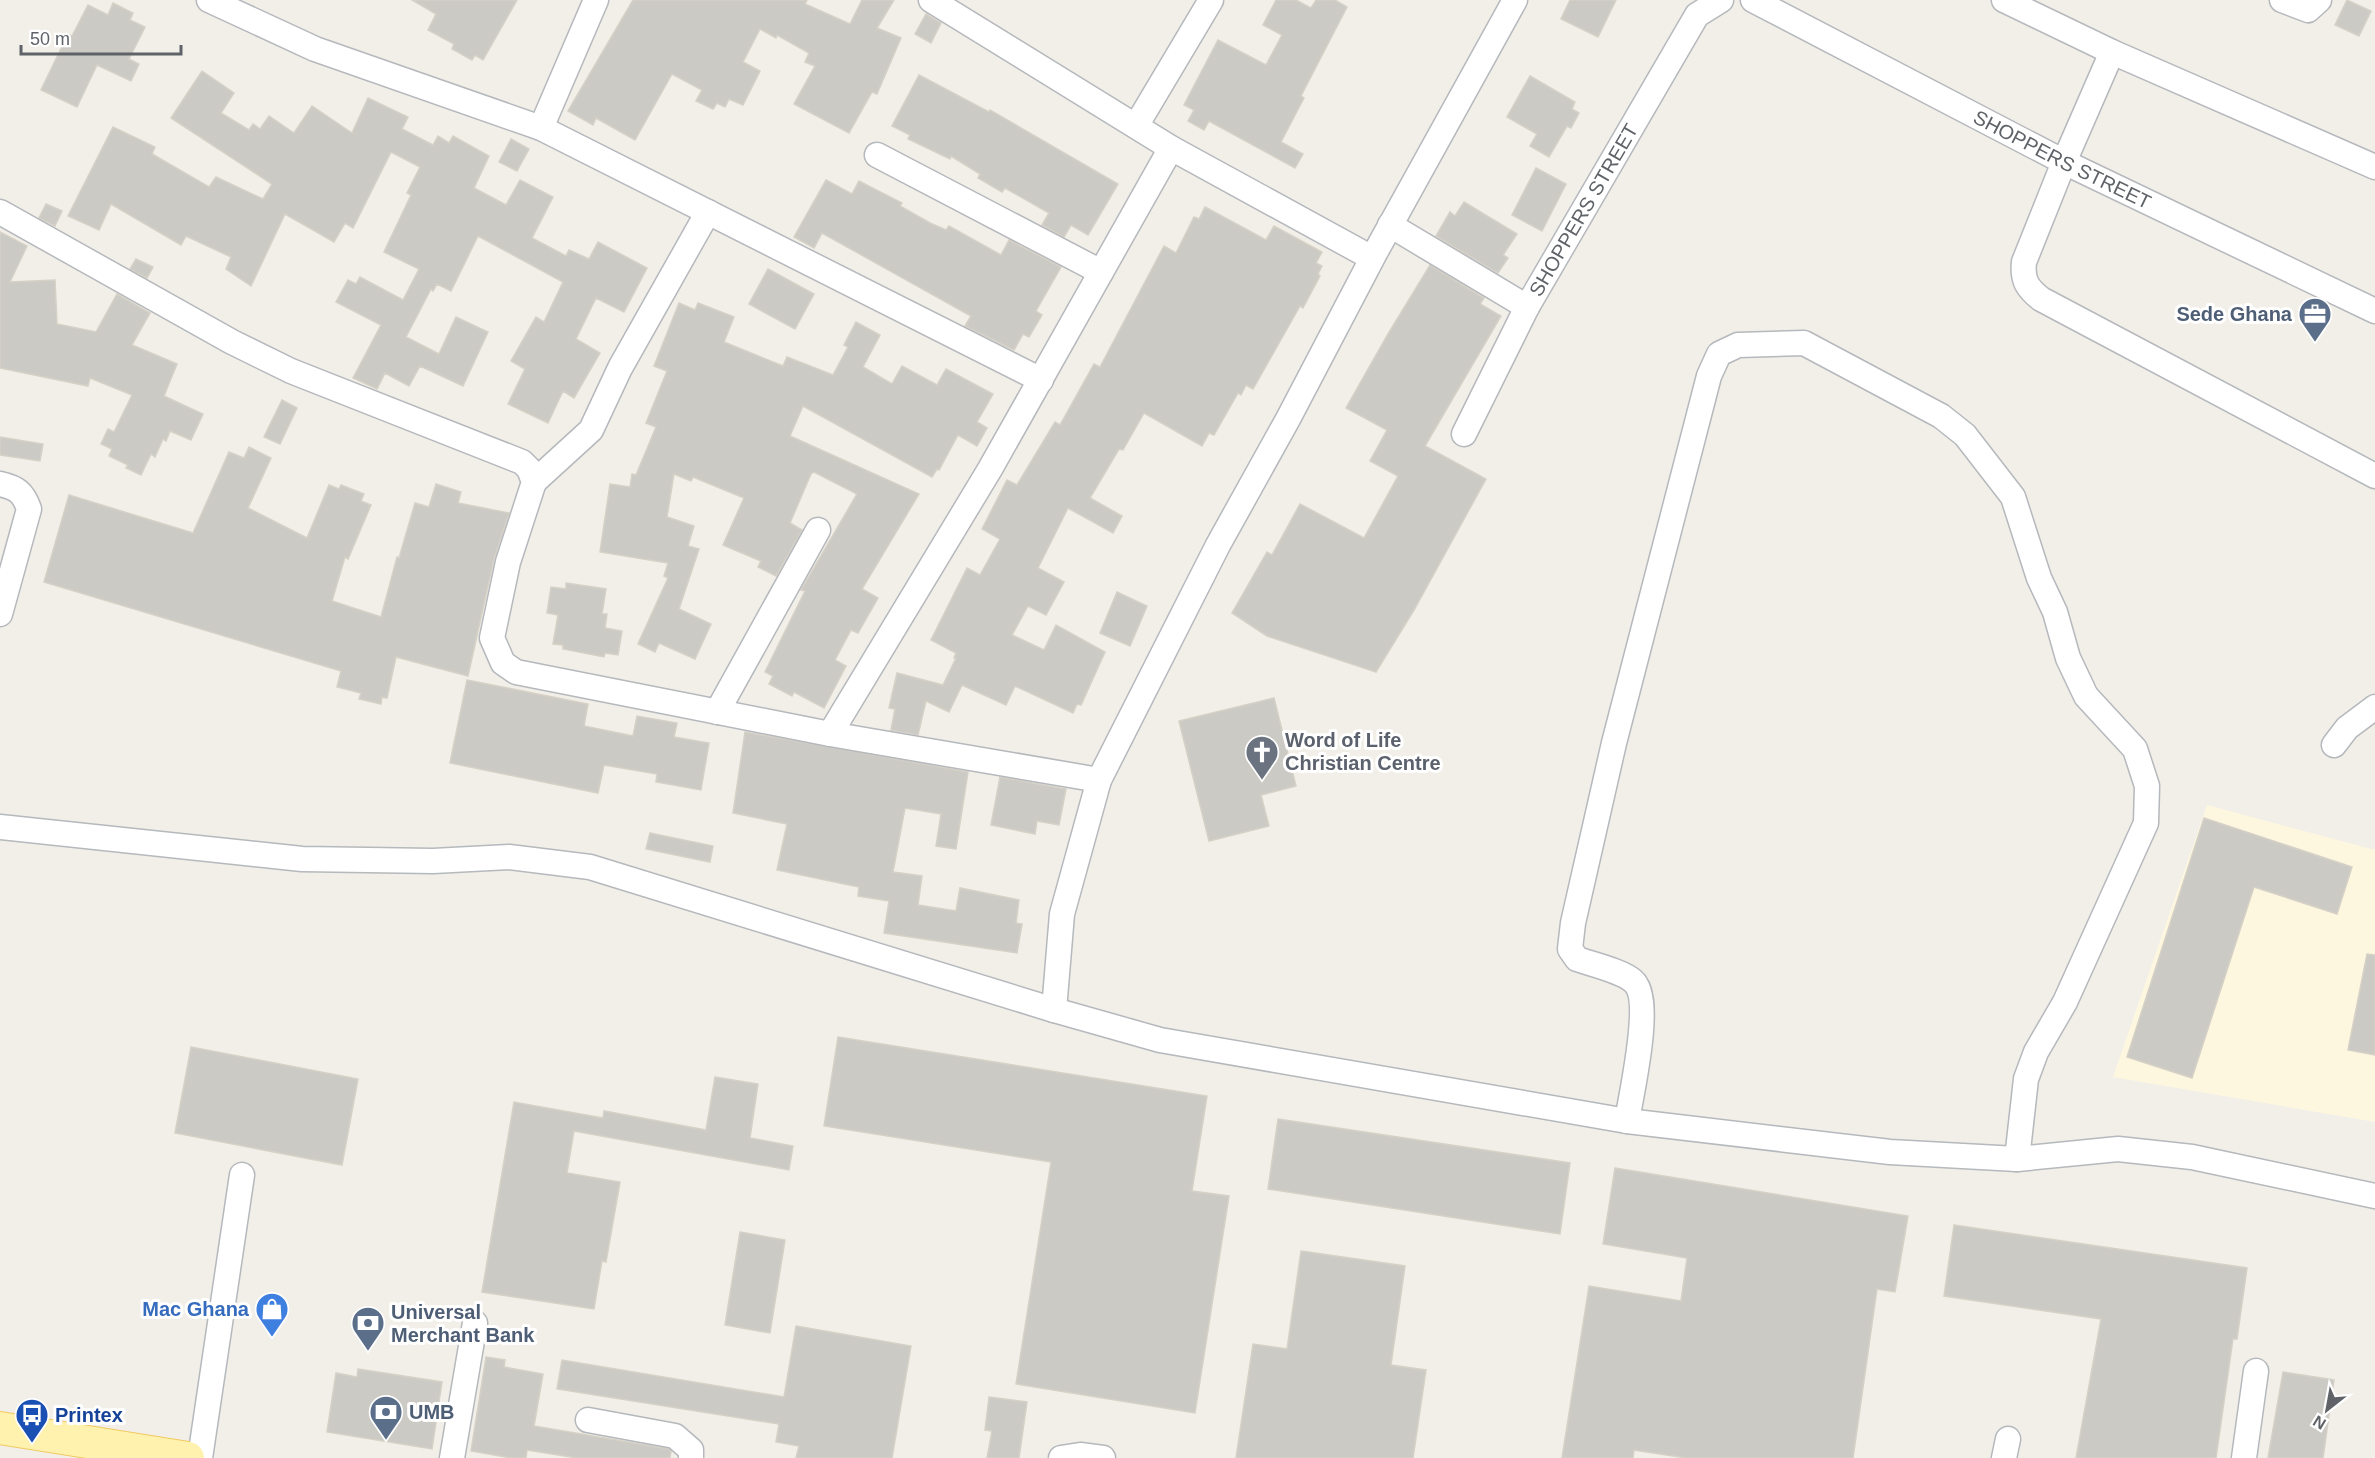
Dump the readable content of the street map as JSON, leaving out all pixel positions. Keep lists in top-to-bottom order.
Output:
{
  "streets": {
    "street": ["SHOPPERS STREET"]
  },
  "places": {
    "office": ["Sede Ghana"],
    "church": ["Word of Life Christian Centre"],
    "shop": ["Mac Ghana"],
    "bank": ["Universal Merchant Bank", "UMB"],
    "bus stop": ["Printex"]
  },
  "scale_bar": "50 m",
  "north": "bottom left"
}
